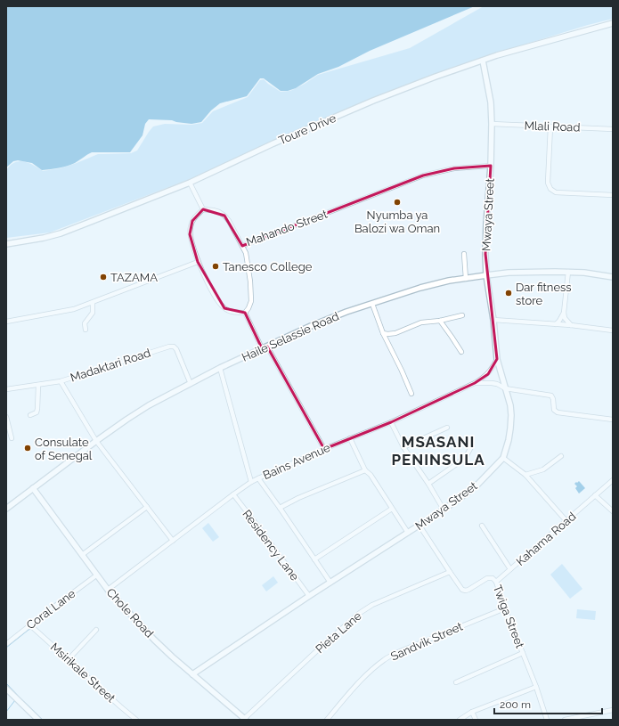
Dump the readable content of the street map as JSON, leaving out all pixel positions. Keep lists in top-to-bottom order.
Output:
{
  "streets": {
    "street": [
      "Mlali Road",
      "Toure Drive",
      "Mwaya Street",
      "Mahando Street",
      "Haile Selassie Road",
      "Madaktari Road",
      "Bains Avenue",
      "Kahama Road",
      "Residency Lane",
      "Coral Lane",
      "Chole Road",
      "Twiga Street",
      "Pieta Lane",
      "Sandvik Street",
      "Msirikale Street"
    ]
  },
  "crossings": [
    ["Mlali Road", "Mwaya Street"],
    ["Toure Drive", "Mwaya Street"],
    ["Mwaya Street", "Mahando Street"],
    ["Mwaya Street", "Haile Selassie Road"],
    ["Mwaya Street", "Bains Avenue"],
    ["Mwaya Street", "Residency Lane"],
    ["Mwaya Street", "Chole Road"],
    ["Mwaya Street", "Twiga Street"],
    ["Haile Selassie Road", "Madaktari Road"],
    ["Haile Selassie Road", "Chole Road"],
    ["Bains Avenue", "Residency Lane"],
    ["Bains Avenue", "Chole Road"],
    ["Kahama Road", "Twiga Street"],
    ["Coral Lane", "Chole Road"],
    ["Coral Lane", "Msirikale Street"],
    ["Chole Road", "Pieta Lane"],
    ["Twiga Street", "Pieta Lane"],
    ["Twiga Street", "Sandvik Street"]
  ],
  "districts": ["MSASANI PENINSULA"],
  "places": [
    "Nyumba ya Balozi wa Oman",
    "Tanesco College",
    "TAZAMA",
    "Dar fitness store",
    "Consulate of Senegal"
  ],
  "scale_bar": "200 m"
}
